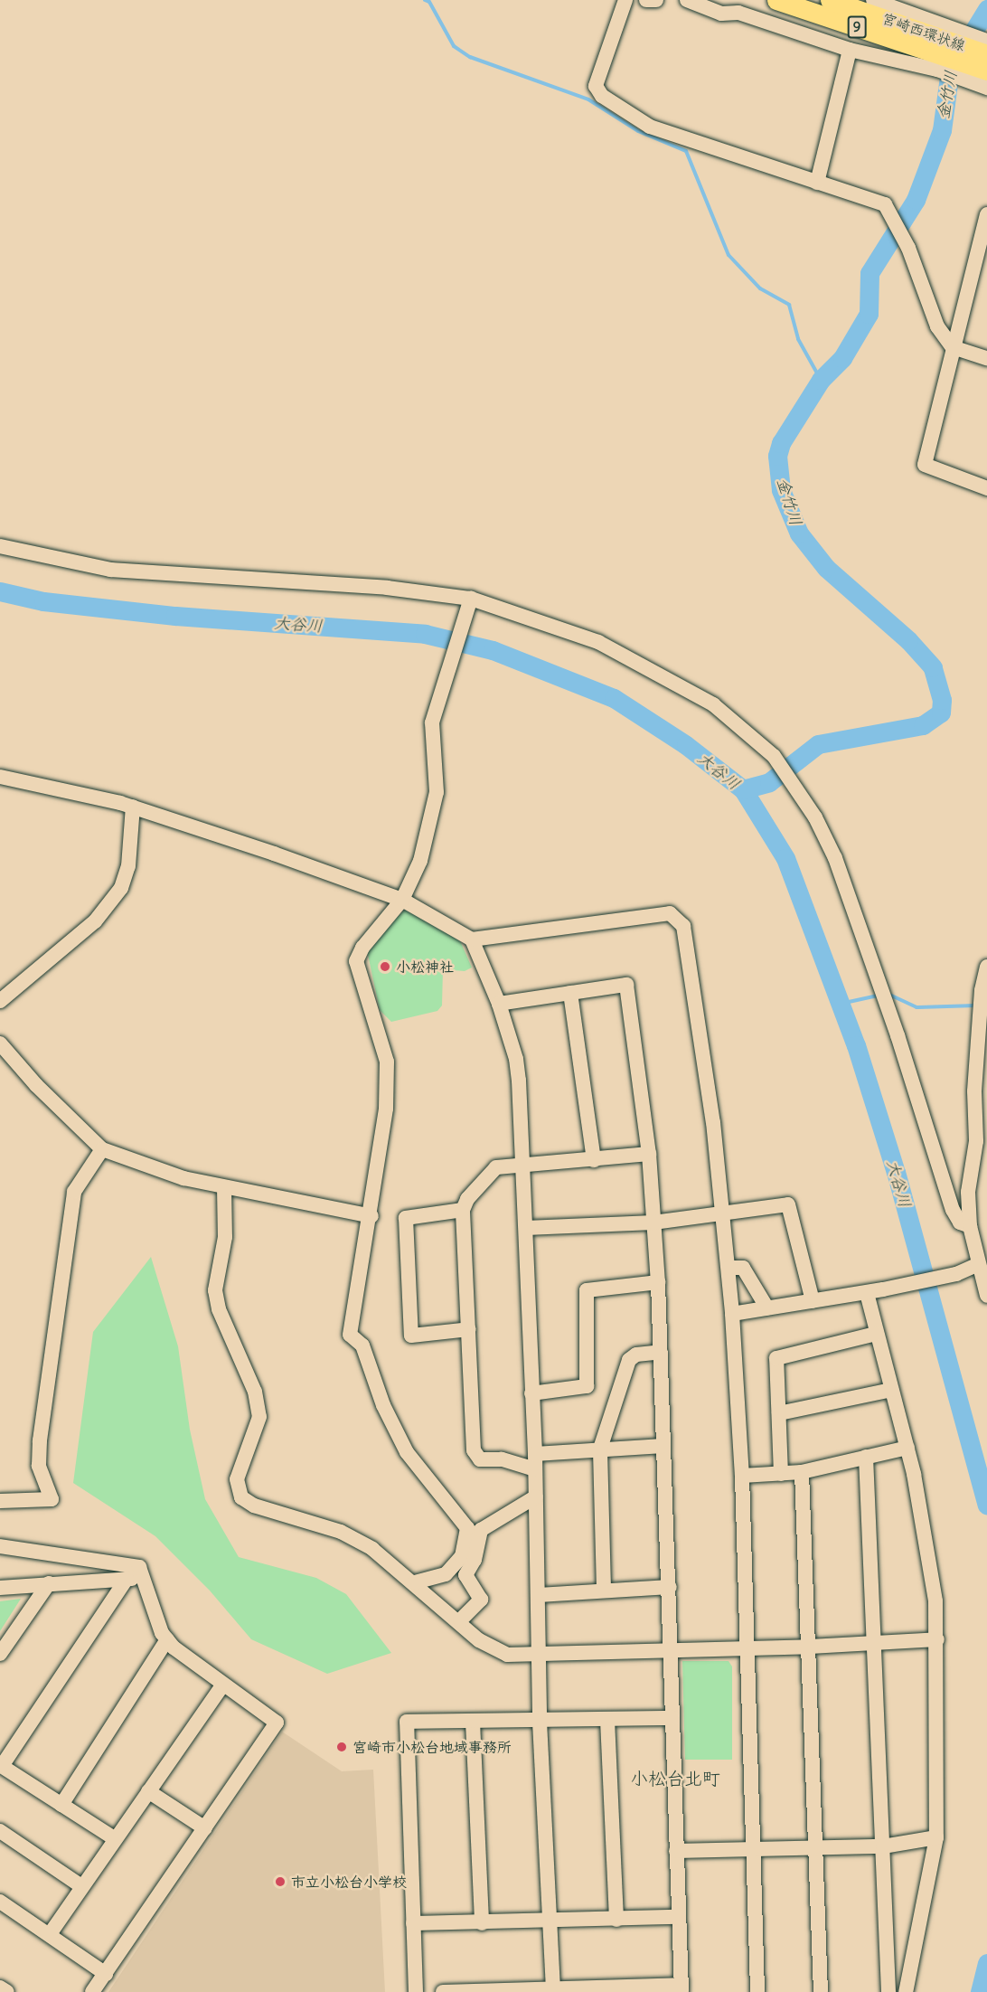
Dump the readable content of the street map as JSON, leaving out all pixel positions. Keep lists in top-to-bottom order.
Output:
{
  "streets": {
    "main road": ["9", "宮崎西環状線"]
  },
  "districts": ["小松台北町"],
  "water": ["金竹川", "大谷川"],
  "places": ["小松神社", "宮崎市小松台地域事務所", "市立小松台小学校"]
}
